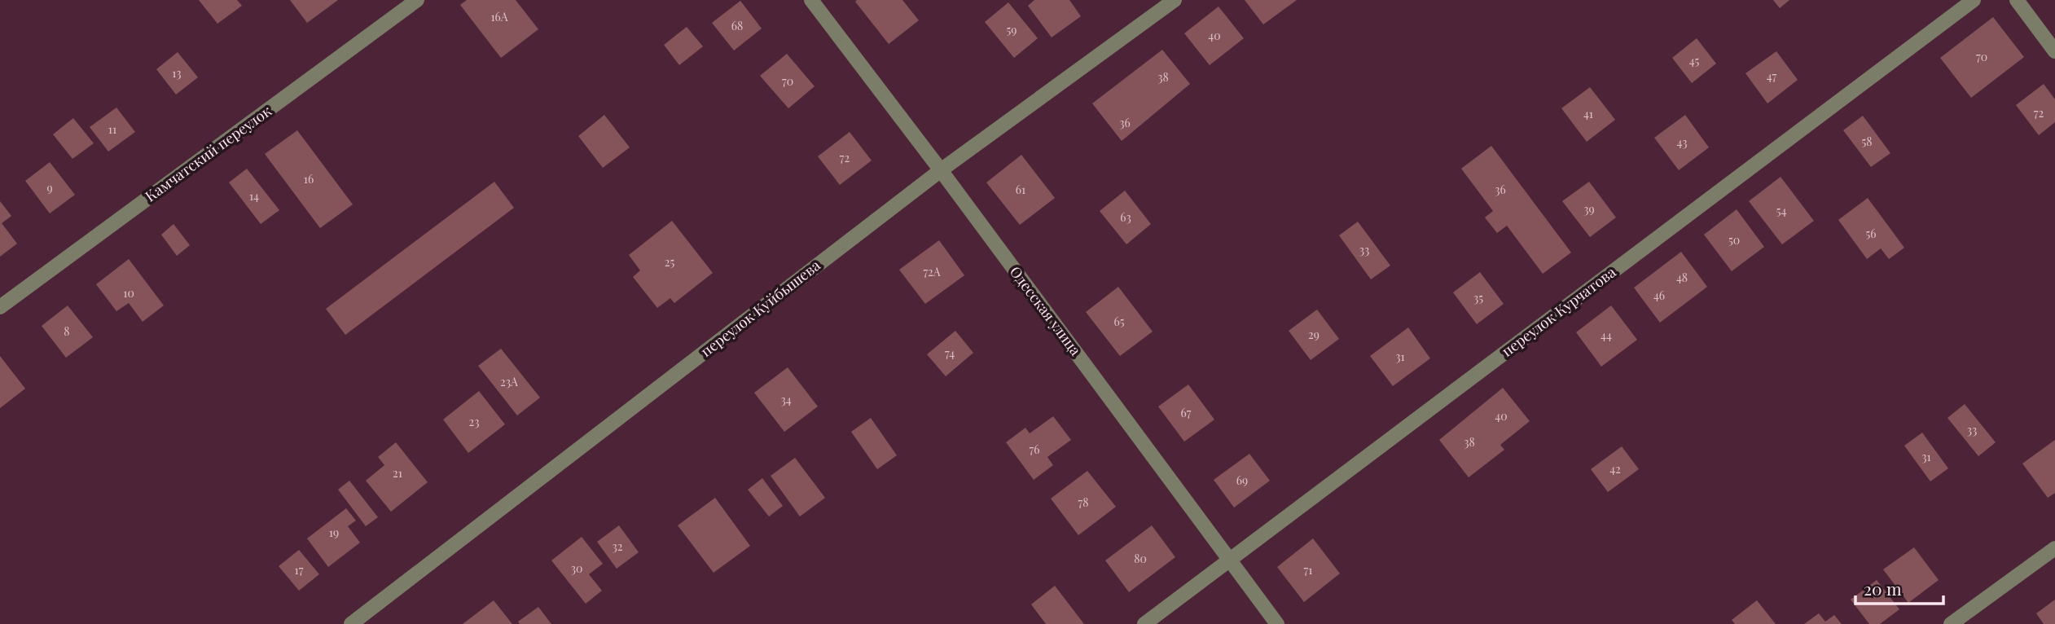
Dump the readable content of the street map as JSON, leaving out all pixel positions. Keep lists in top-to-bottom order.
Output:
{
  "streets": {
    "street": [
      "Камчатский переулок",
      "переулок Куйбышева",
      "Одесская улица",
      "переулок Курчатова"
    ]
  },
  "crossings": [
    ["переулок Куйбышева", "Одесская улица"],
    ["Одесская улица", "переулок Курчатова"]
  ],
  "house_numbers": [
    "16А",
    "68",
    "59",
    "40",
    "70",
    "45",
    "13",
    "47",
    "38",
    "70",
    "72",
    "41",
    "36",
    "11",
    "58",
    "43",
    "72",
    "16",
    "9",
    "61",
    "36",
    "14",
    "39",
    "54",
    "63",
    "56",
    "50",
    "33",
    "25",
    "72А",
    "48",
    "10",
    "46",
    "35",
    "65",
    "8",
    "29",
    "44",
    "74",
    "31",
    "23А",
    "34",
    "67",
    "40",
    "23",
    "33",
    "38",
    "76",
    "31",
    "42",
    "21",
    "69",
    "78",
    "19",
    "32",
    "80",
    "30",
    "17",
    "71"
  ],
  "scale_bar": "20 m"
}
